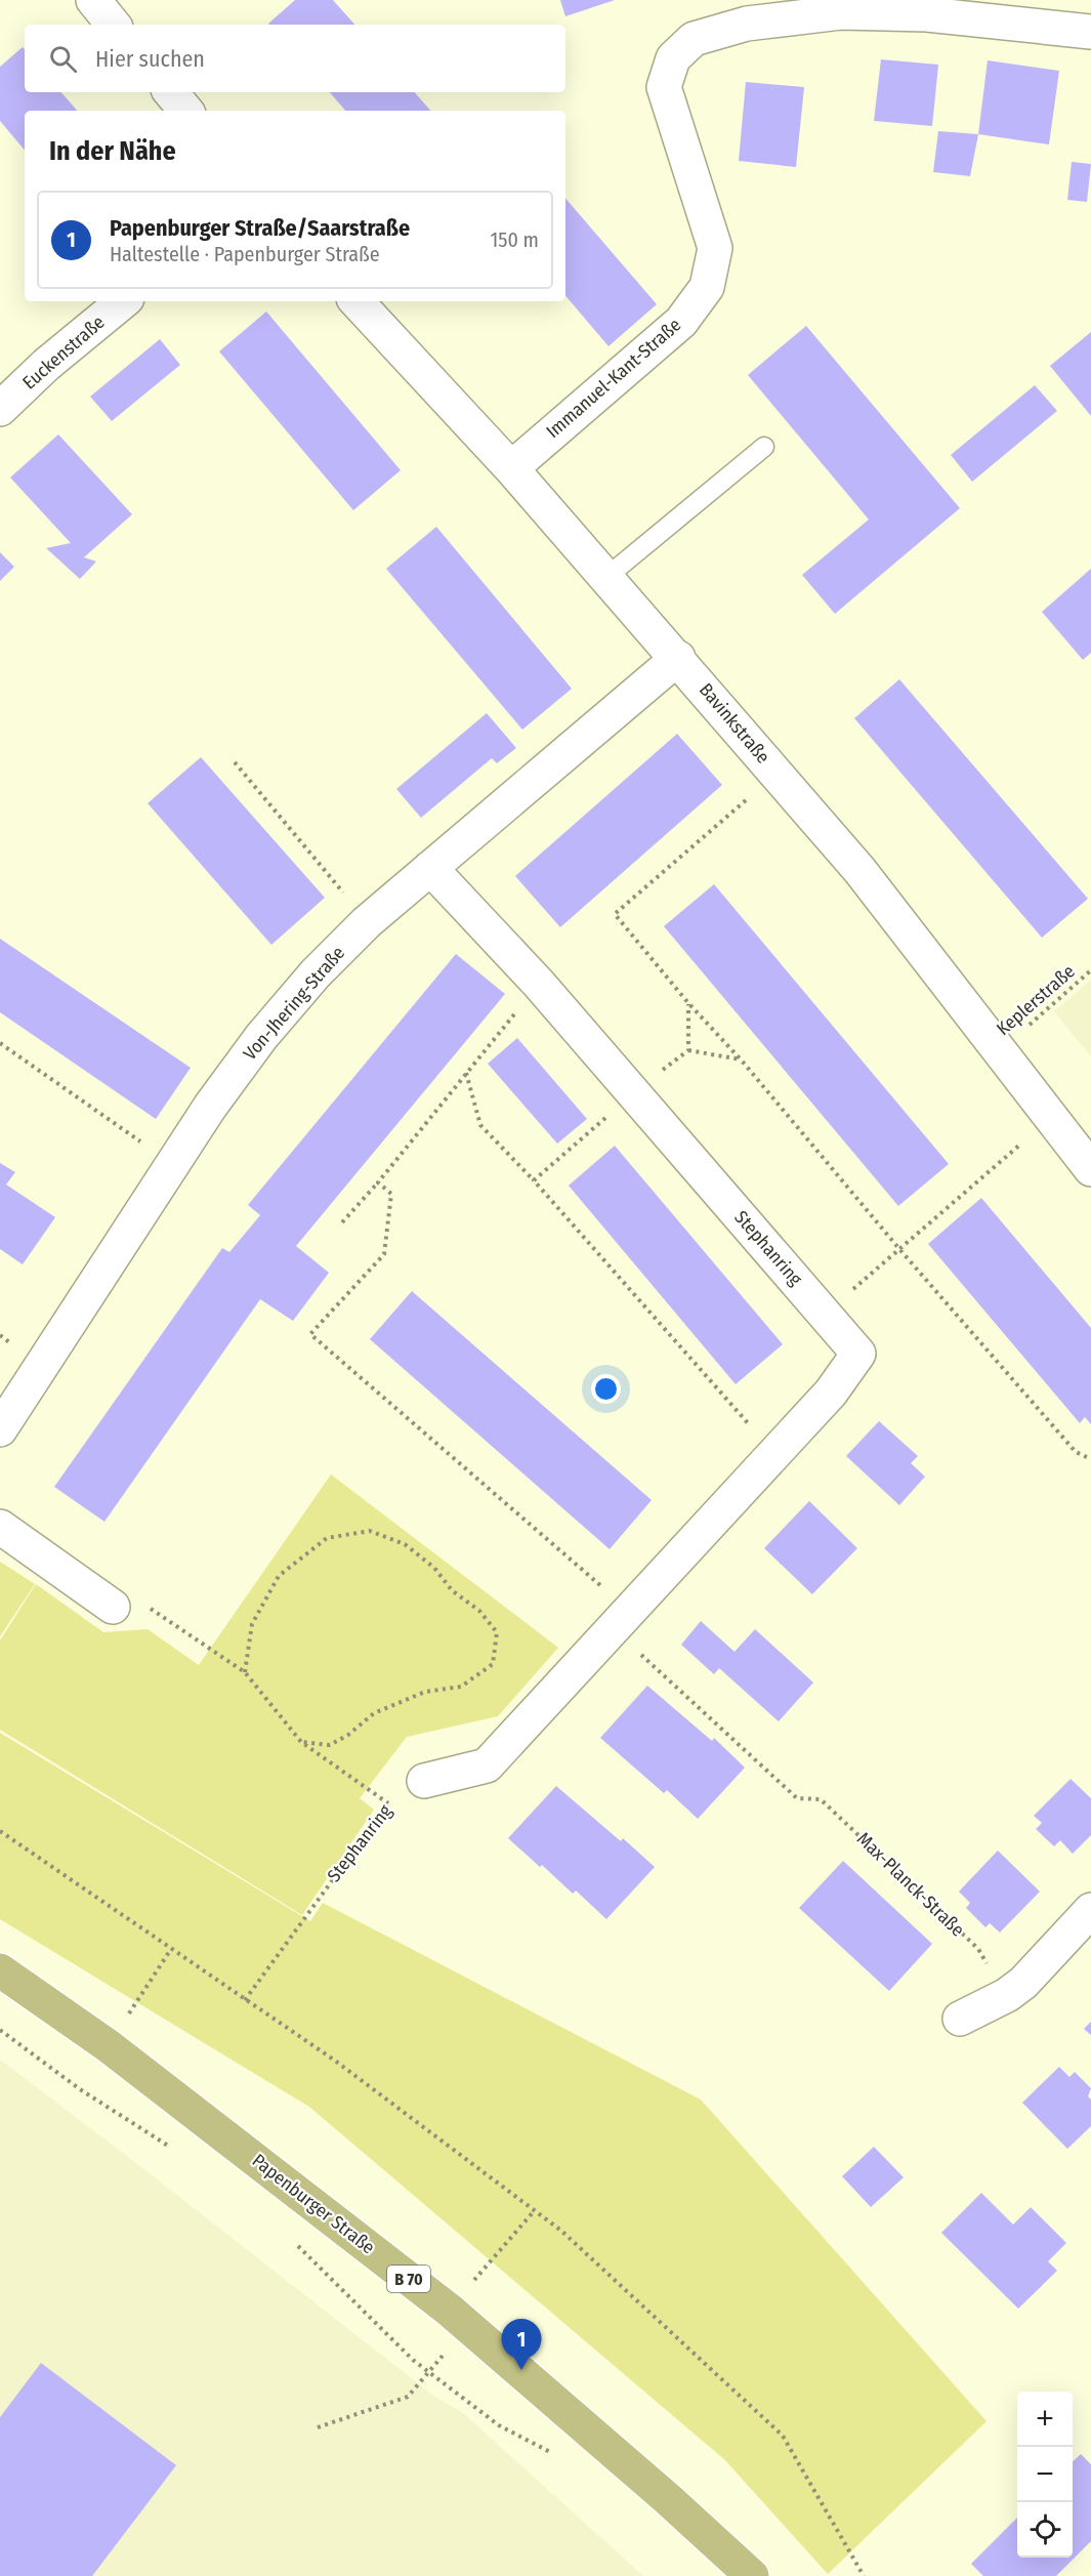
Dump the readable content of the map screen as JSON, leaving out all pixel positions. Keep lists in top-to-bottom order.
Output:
{
  "streets": {
    "main road": ["Papenburger Straße", "B 70"],
    "street": [
      "Euckenstraße",
      "Immanuel-Kant-Straße",
      "Bavinkstraße",
      "Von-Jhering-Straße",
      "Stephanring"
    ],
    "path": ["Keplerstraße", "Max-Planck-Straße"]
  },
  "crossings": [
    ["Immanuel-Kant-Straße", "Bavinkstraße"],
    ["Bavinkstraße", "Keplerstraße"],
    ["Bavinkstraße", "Von-Jhering-Straße"],
    ["Von-Jhering-Straße", "Stephanring"],
    ["Stephanring", "Max-Planck-Straße"]
  ],
  "page": {
    "search": "Hier suchen",
    "heading": "In der Nähe",
    "list": [
      {
        "mark": "1",
        "name": "Papenburger Straße/Saarstraße",
        "note": "Haltestelle · Papenburger Straße",
        "value": "150 m"
      }
    ],
    "pins": "1",
    "map_buttons": ["+", "−"]
  }
}
